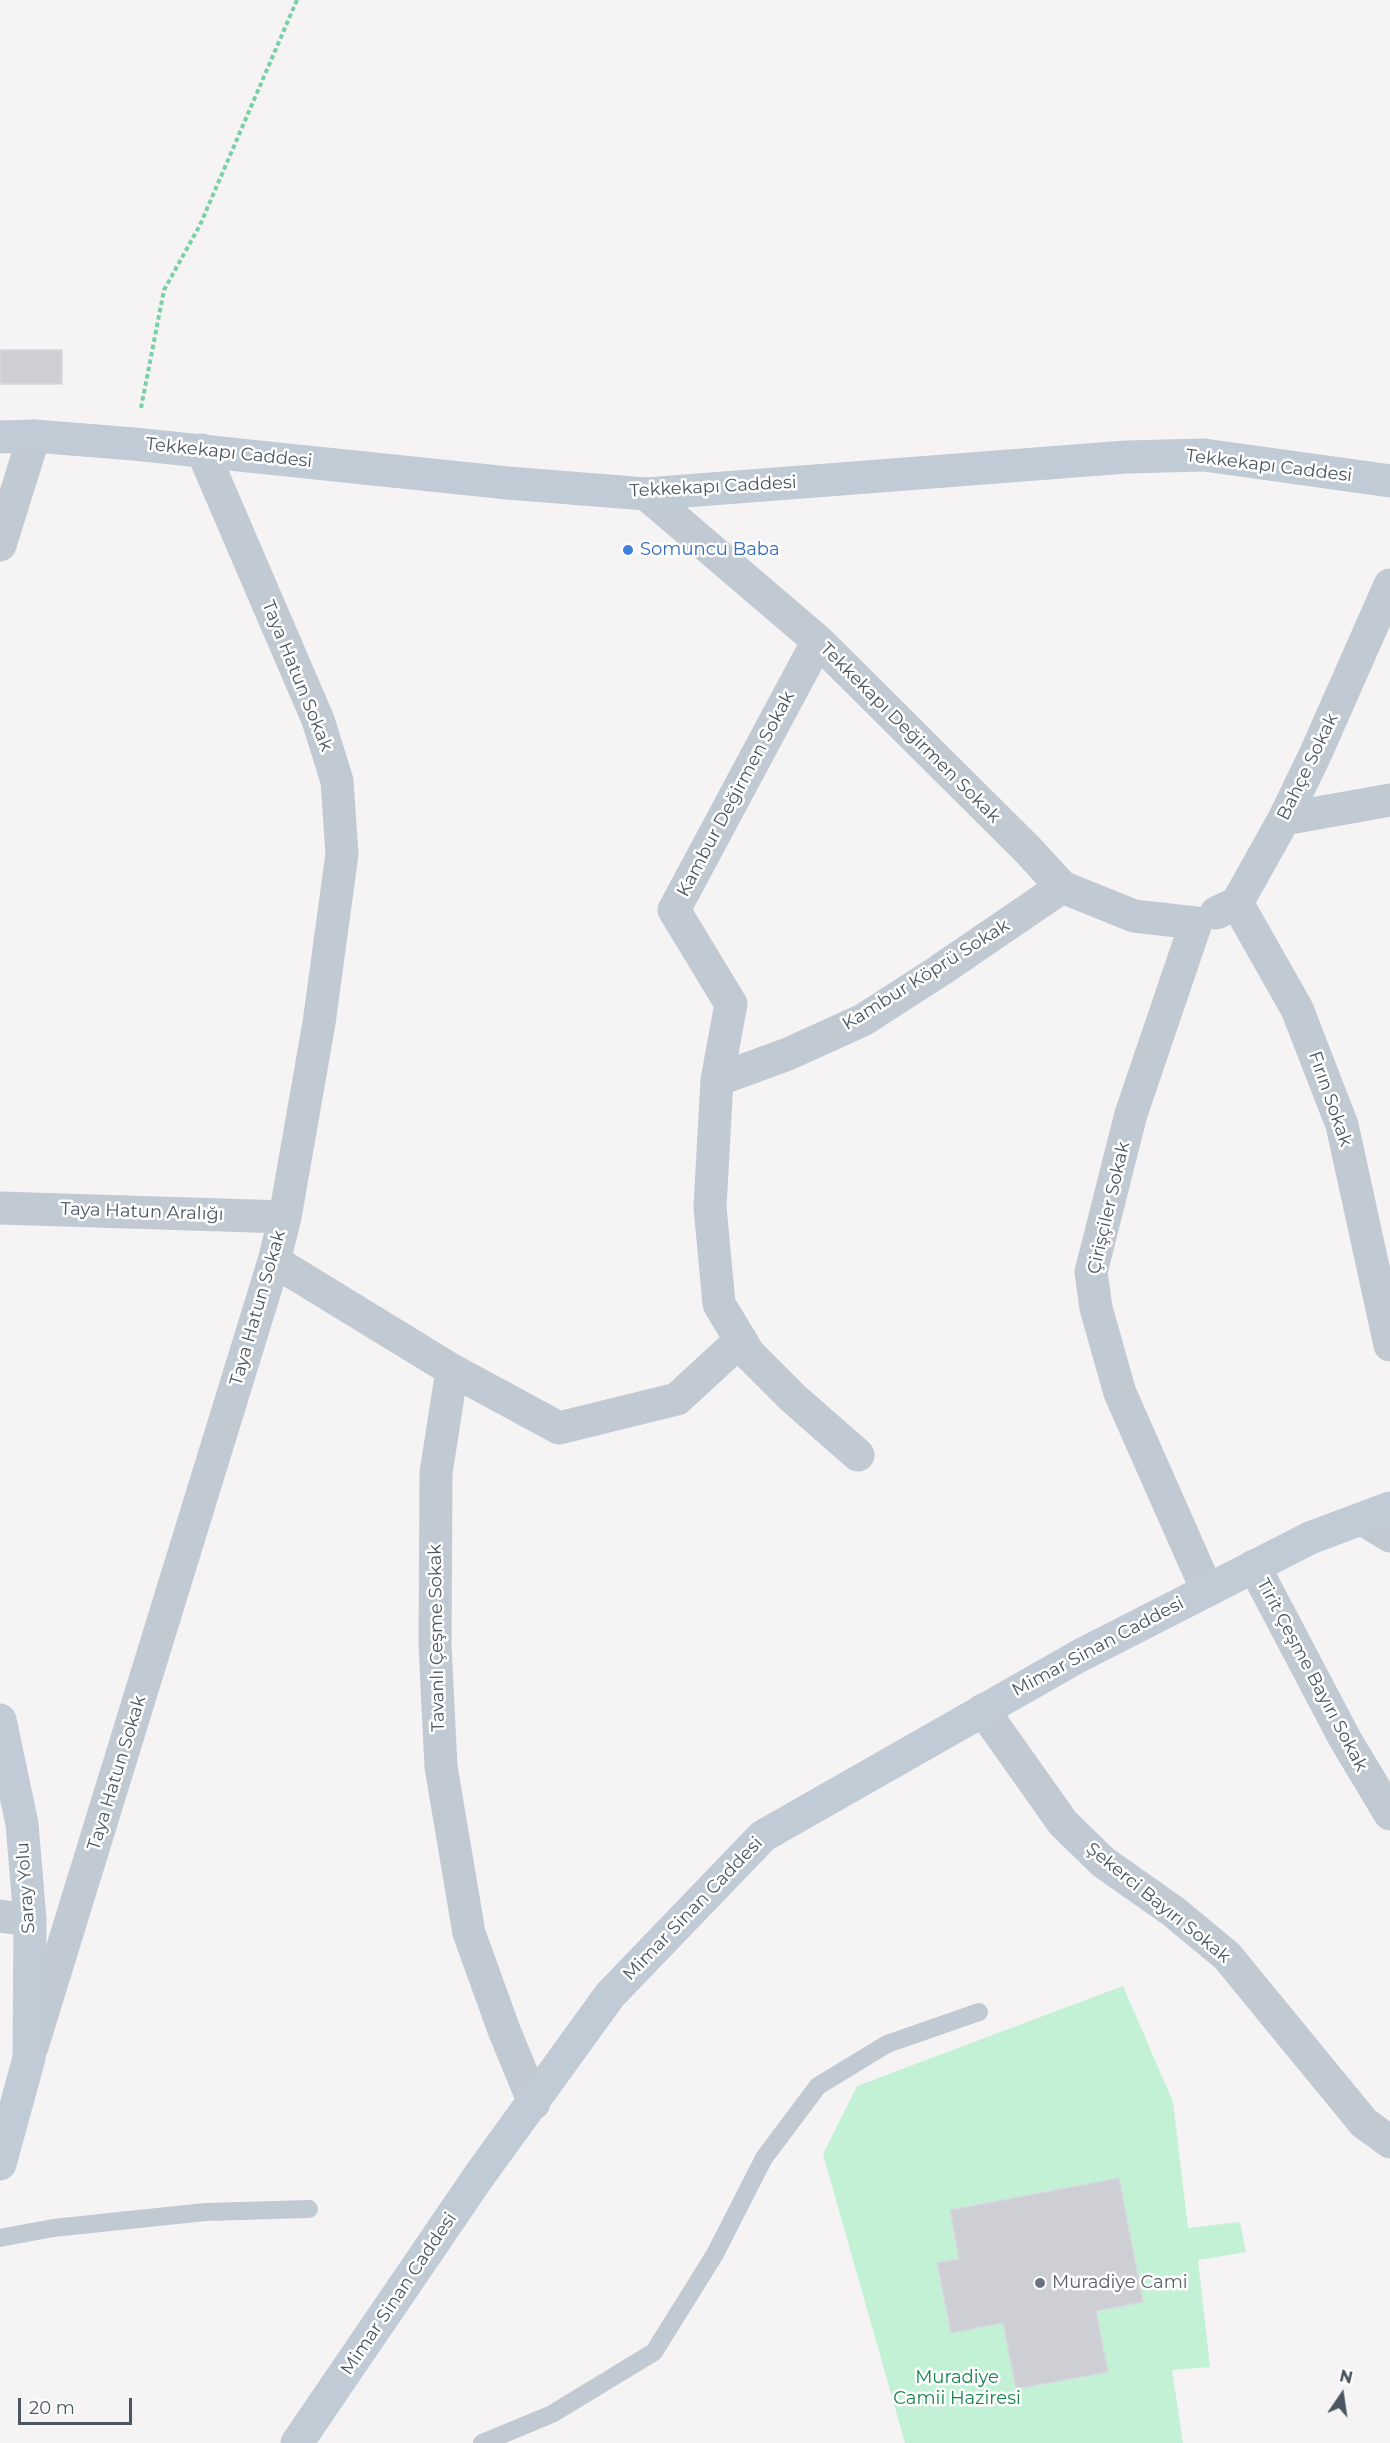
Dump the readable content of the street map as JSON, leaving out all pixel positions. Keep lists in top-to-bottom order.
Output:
{
  "streets": {
    "street": [
      "Tekkekapı Caddesi",
      "Taya Hatun Sokak",
      "Tekkekapı Değirmen Sokak",
      "Bahçe Sokak",
      "Kambur Değirmen Sokak",
      "Kambur Köprü Sokak",
      "Fırın Sokak",
      "Çirişçiler Sokak",
      "Taya Hatun Aralığı",
      "Tavanlı Çeşme Sokak",
      "Mimar Sinan Caddesi",
      "Tirit Çeşme Bayırı Sokak",
      "Saray Yolu",
      "Şekerci Bayırı Sokak"
    ]
  },
  "crossings": [
    ["Tekkekapı Caddesi", "Taya Hatun Sokak"],
    ["Tekkekapı Caddesi", "Tekkekapı Değirmen Sokak"],
    ["Taya Hatun Sokak", "Taya Hatun Aralığı"],
    ["Taya Hatun Sokak", "Saray Yolu"],
    ["Tekkekapı Değirmen Sokak", "Kambur Değirmen Sokak"],
    ["Tekkekapı Değirmen Sokak", "Kambur Köprü Sokak"],
    ["Tekkekapı Değirmen Sokak", "Çirişçiler Sokak"],
    ["Bahçe Sokak", "Fırın Sokak"],
    ["Kambur Değirmen Sokak", "Kambur Köprü Sokak"],
    ["Çirişçiler Sokak", "Mimar Sinan Caddesi"],
    ["Tavanlı Çeşme Sokak", "Mimar Sinan Caddesi"],
    ["Mimar Sinan Caddesi", "Tirit Çeşme Bayırı Sokak"],
    ["Mimar Sinan Caddesi", "Şekerci Bayırı Sokak"]
  ],
  "parks": ["Muradiye Camii Haziresi"],
  "places": ["Somuncu Baba", "Muradiye Cami"],
  "scale_bar": "20 m",
  "north": "top"
}
